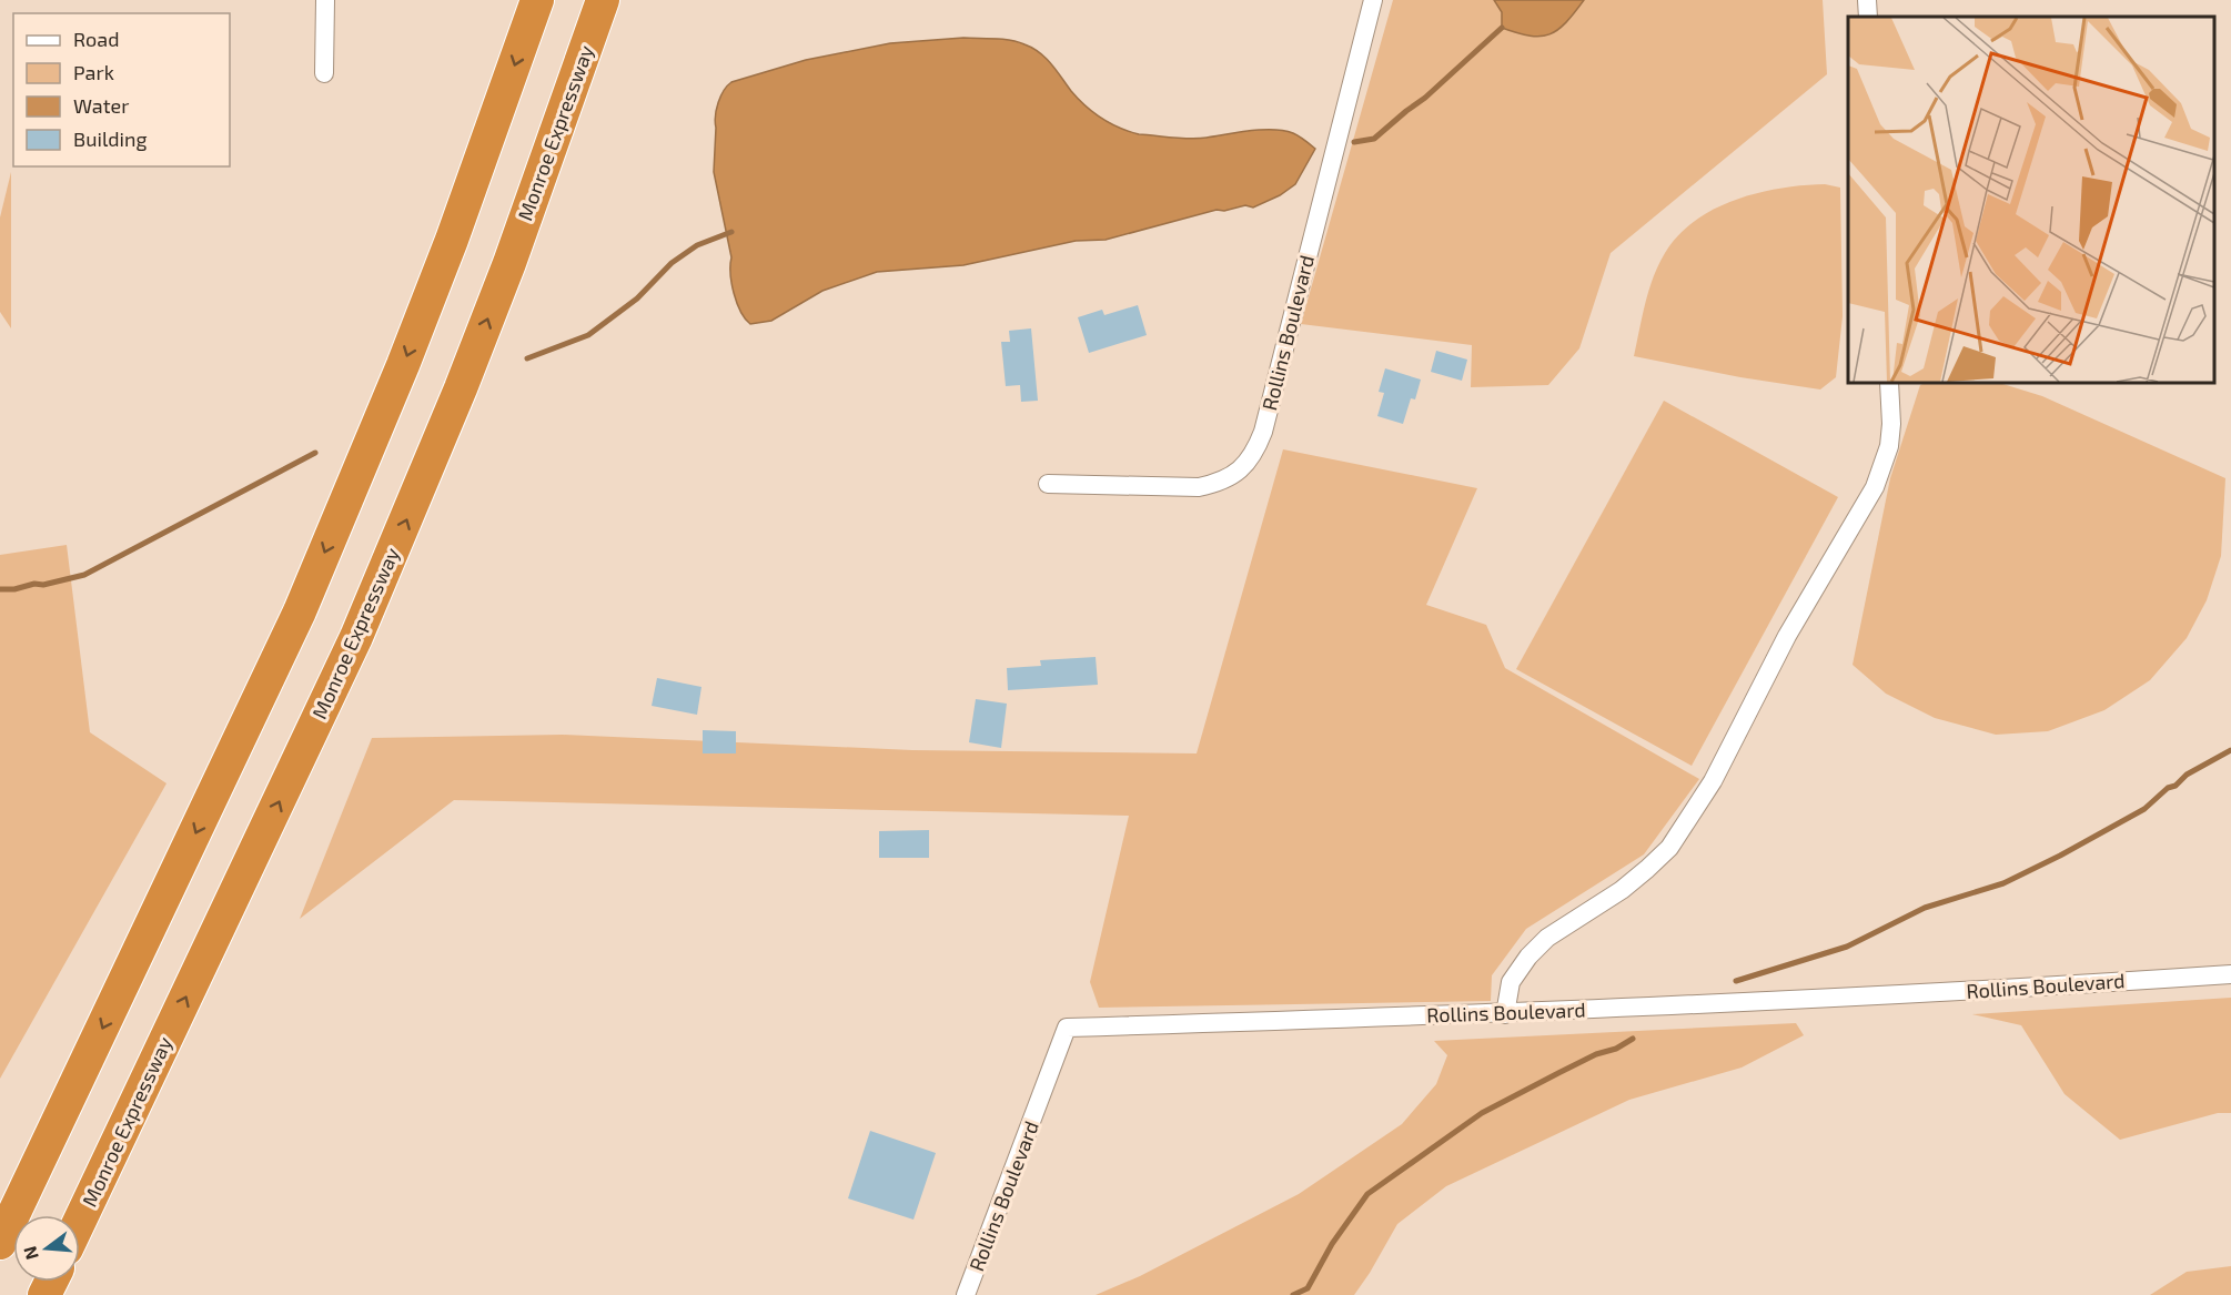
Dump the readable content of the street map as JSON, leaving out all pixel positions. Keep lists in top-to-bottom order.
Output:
{
  "streets": {
    "highway": ["Monroe Expressway"],
    "street": ["Rollins Boulevard"]
  },
  "legend": [
    "Road",
    "Park",
    "Water",
    "Building"
  ],
  "north": "left"
}
